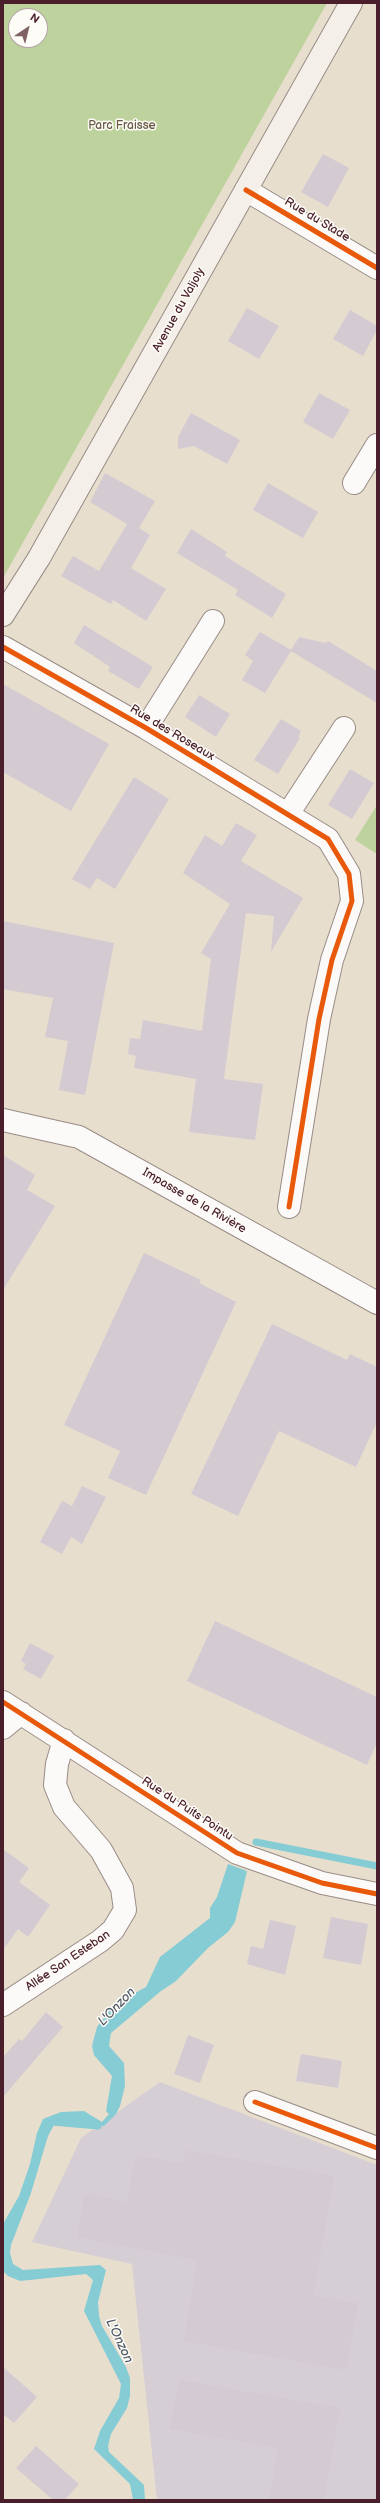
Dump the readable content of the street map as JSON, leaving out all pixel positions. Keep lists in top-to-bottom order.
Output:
{
  "streets": {
    "main road": ["Avenue du Valjoly"],
    "street": [
      "Rue du Stade",
      "Rue des Roseaux",
      "Impasse de la Rivière",
      "Rue du Puits Pointu",
      "Allée San Esteban"
    ]
  },
  "crossings": [
    ["Rue du Stade", "Avenue du Valjoly"],
    ["Rue du Puits Pointu", "Allée San Esteban"]
  ],
  "water": ["L'Onzon"],
  "parks": ["Parc Fraisse"],
  "north": "top right"
}
